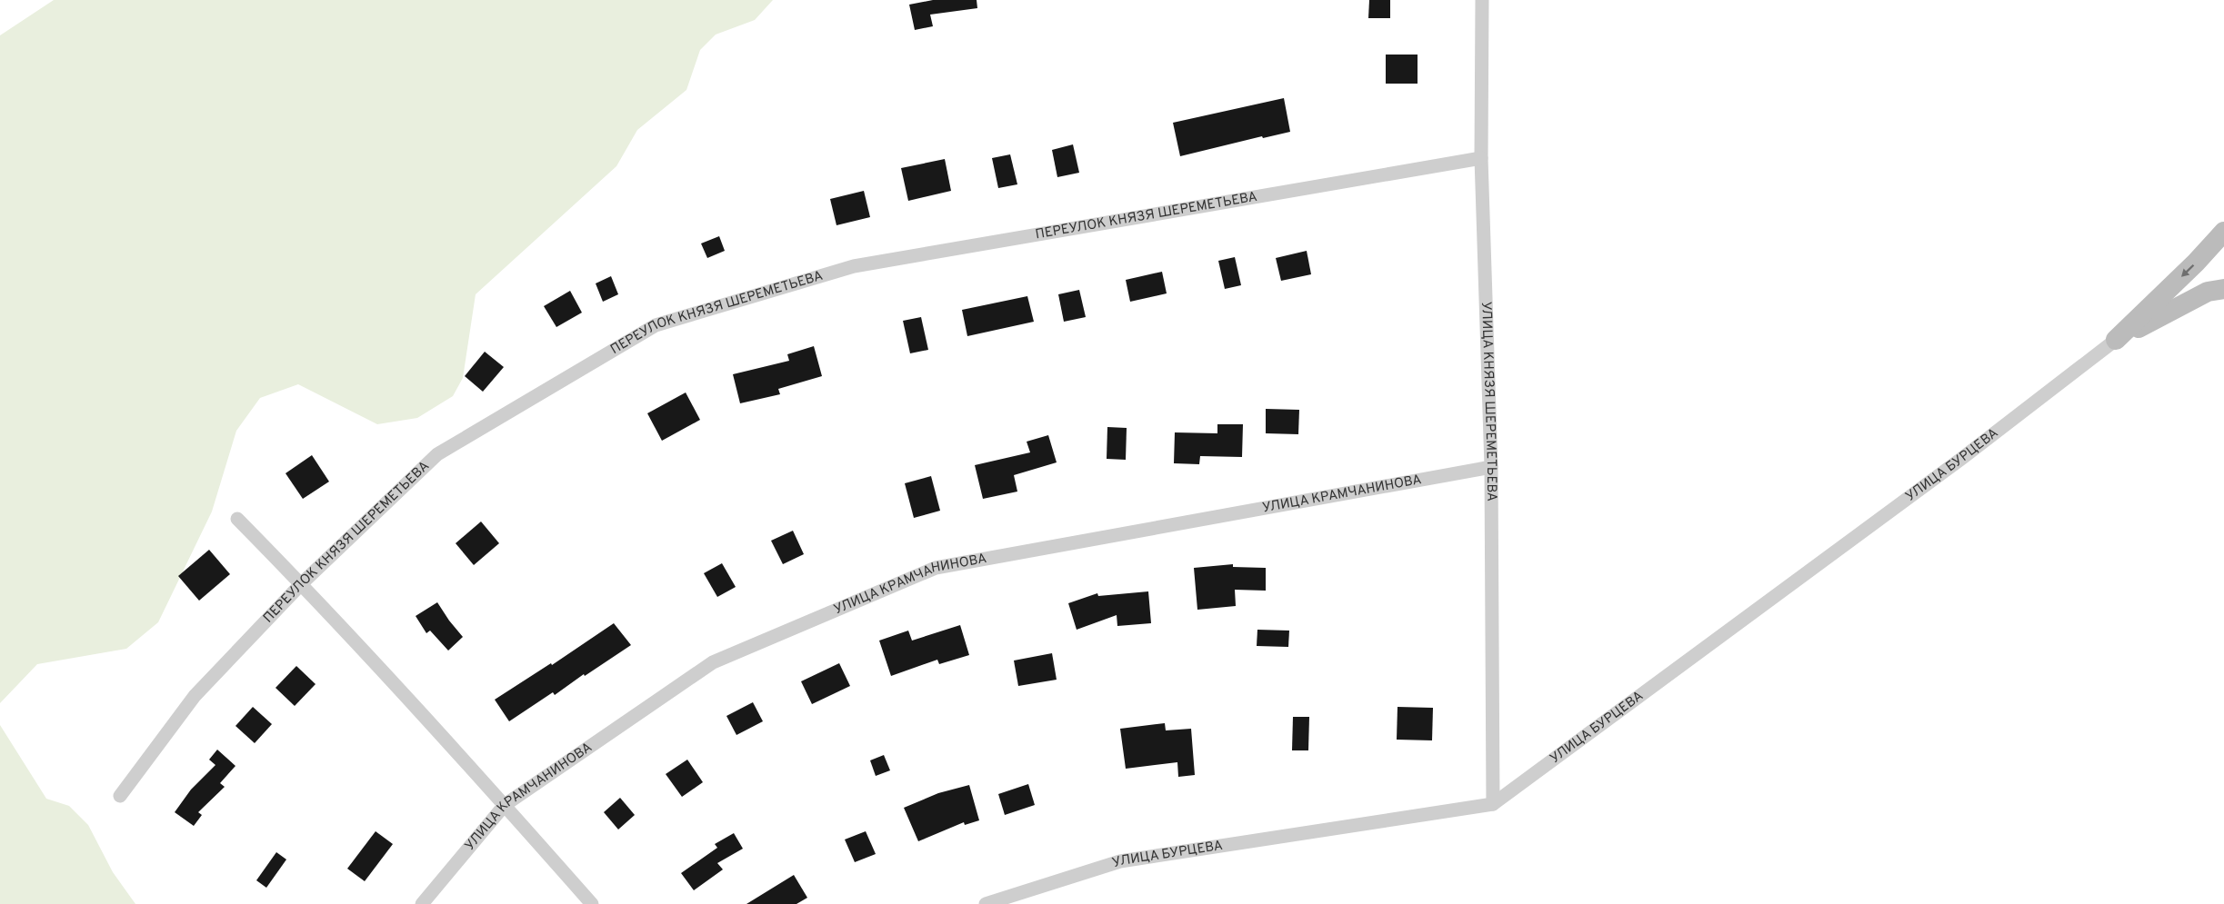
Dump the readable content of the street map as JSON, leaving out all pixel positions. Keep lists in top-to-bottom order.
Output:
{
  "streets": {
    "street": [
      "ПЕРЕУЛОК КНЯЗЯ ШЕРЕМЕТЬЕВА",
      "УЛИЦА КНЯЗЯ ШЕРЕМЕТЬЕВА",
      "УЛИЦА БУРЦЕВА",
      "УЛИЦА КРАМЧАНИНОВА"
    ]
  },
  "crossings": [
    ["ПЕРЕУЛОК КНЯЗЯ ШЕРЕМЕТЬЕВА", "УЛИЦА КНЯЗЯ ШЕРЕМЕТЬЕВА"],
    ["УЛИЦА КНЯЗЯ ШЕРЕМЕТЬЕВА", "УЛИЦА БУРЦЕВА"],
    ["УЛИЦА КНЯЗЯ ШЕРЕМЕТЬЕВА", "УЛИЦА КРАМЧАНИНОВА"]
  ]
}
